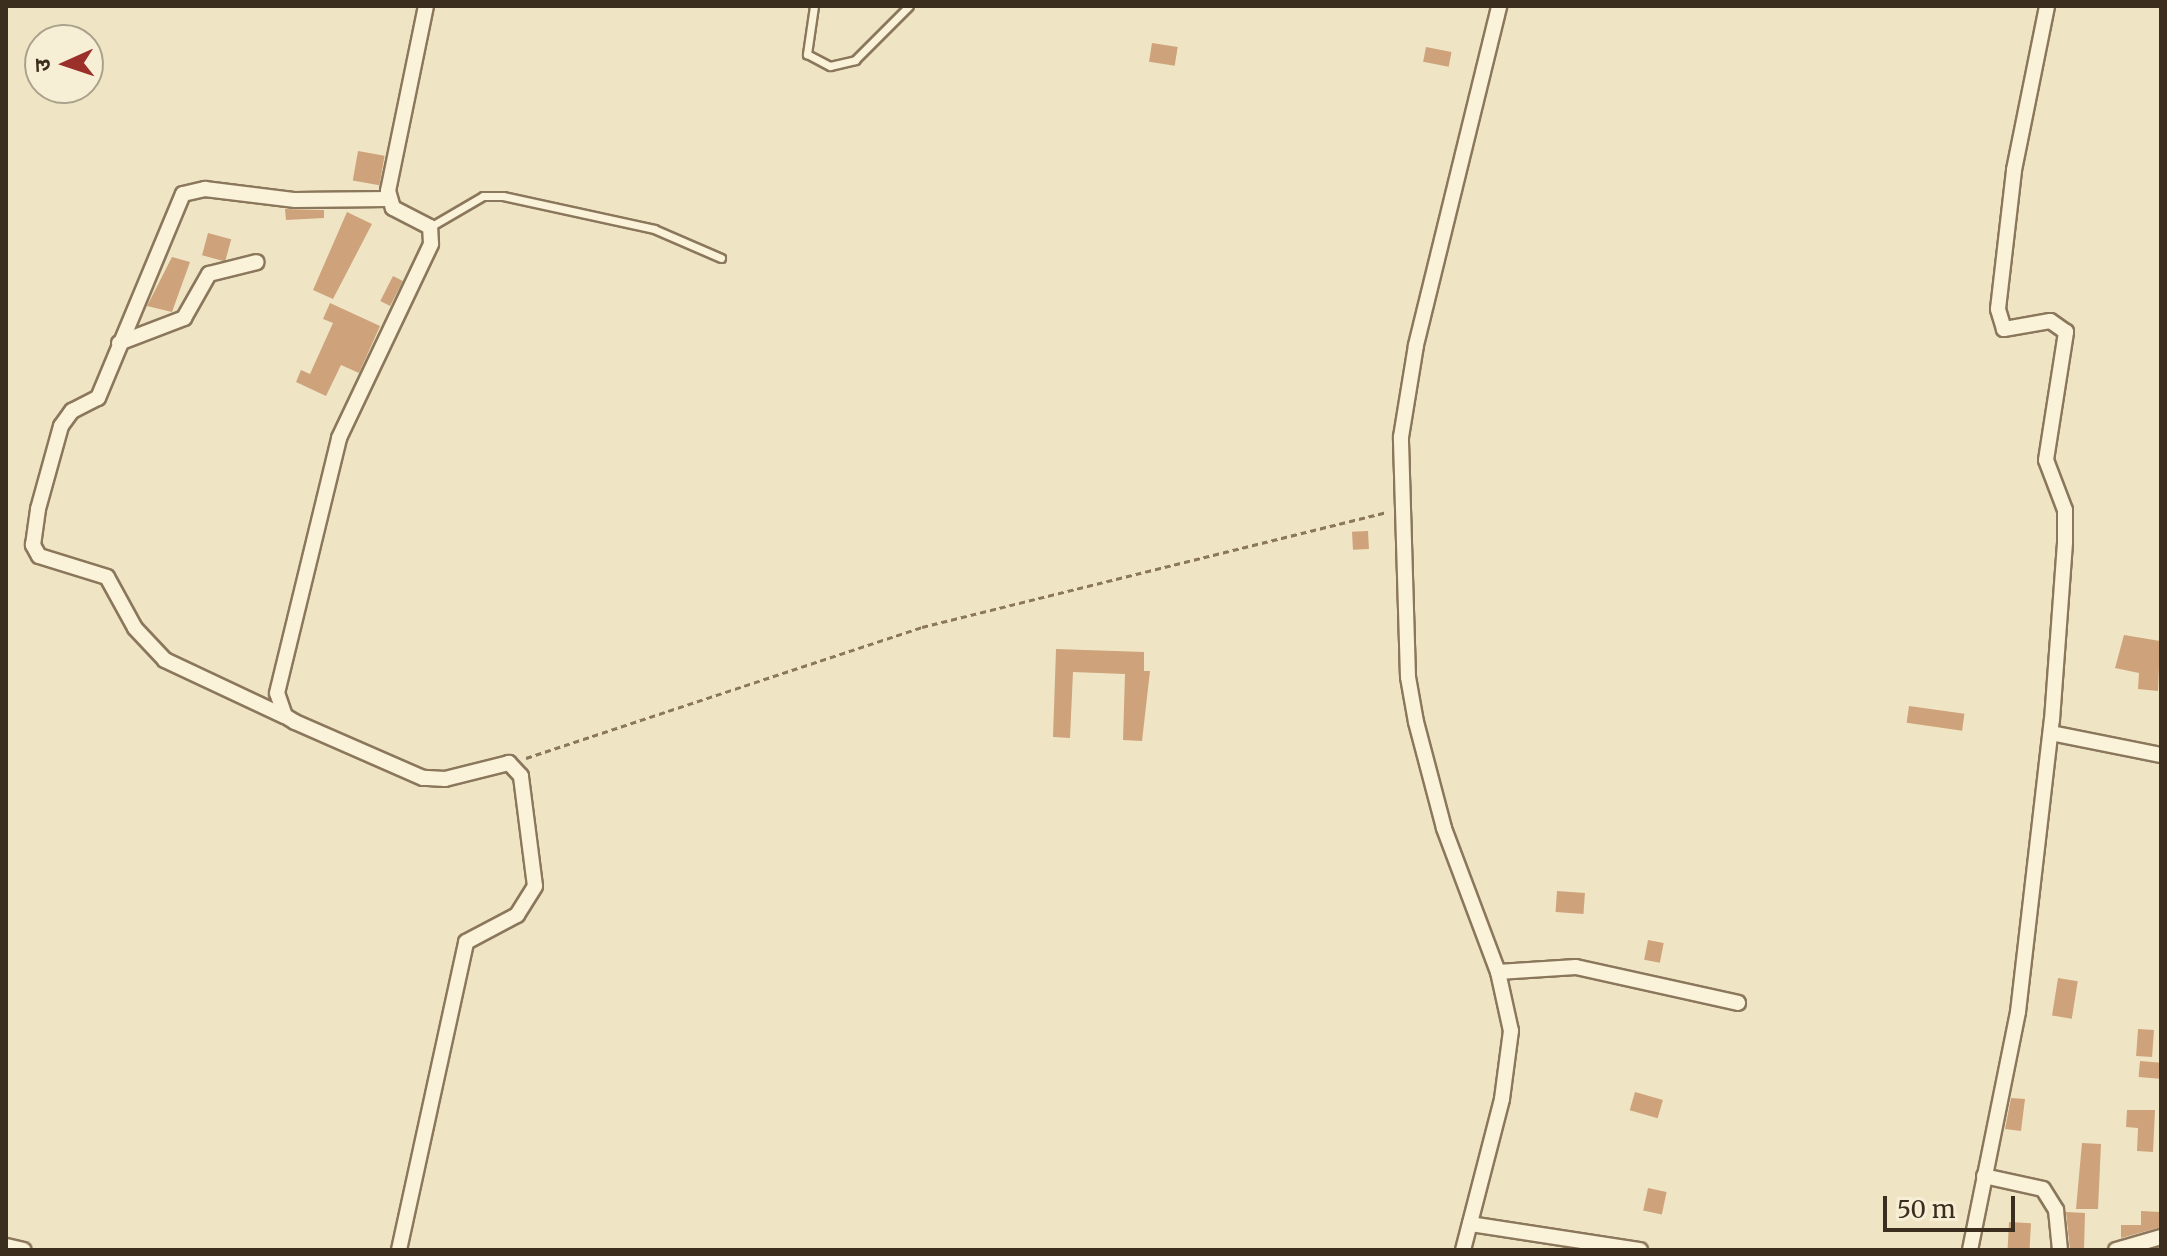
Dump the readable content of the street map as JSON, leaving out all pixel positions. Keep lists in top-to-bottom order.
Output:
{
  "scale_bar": "50 m",
  "north": "left"
}
